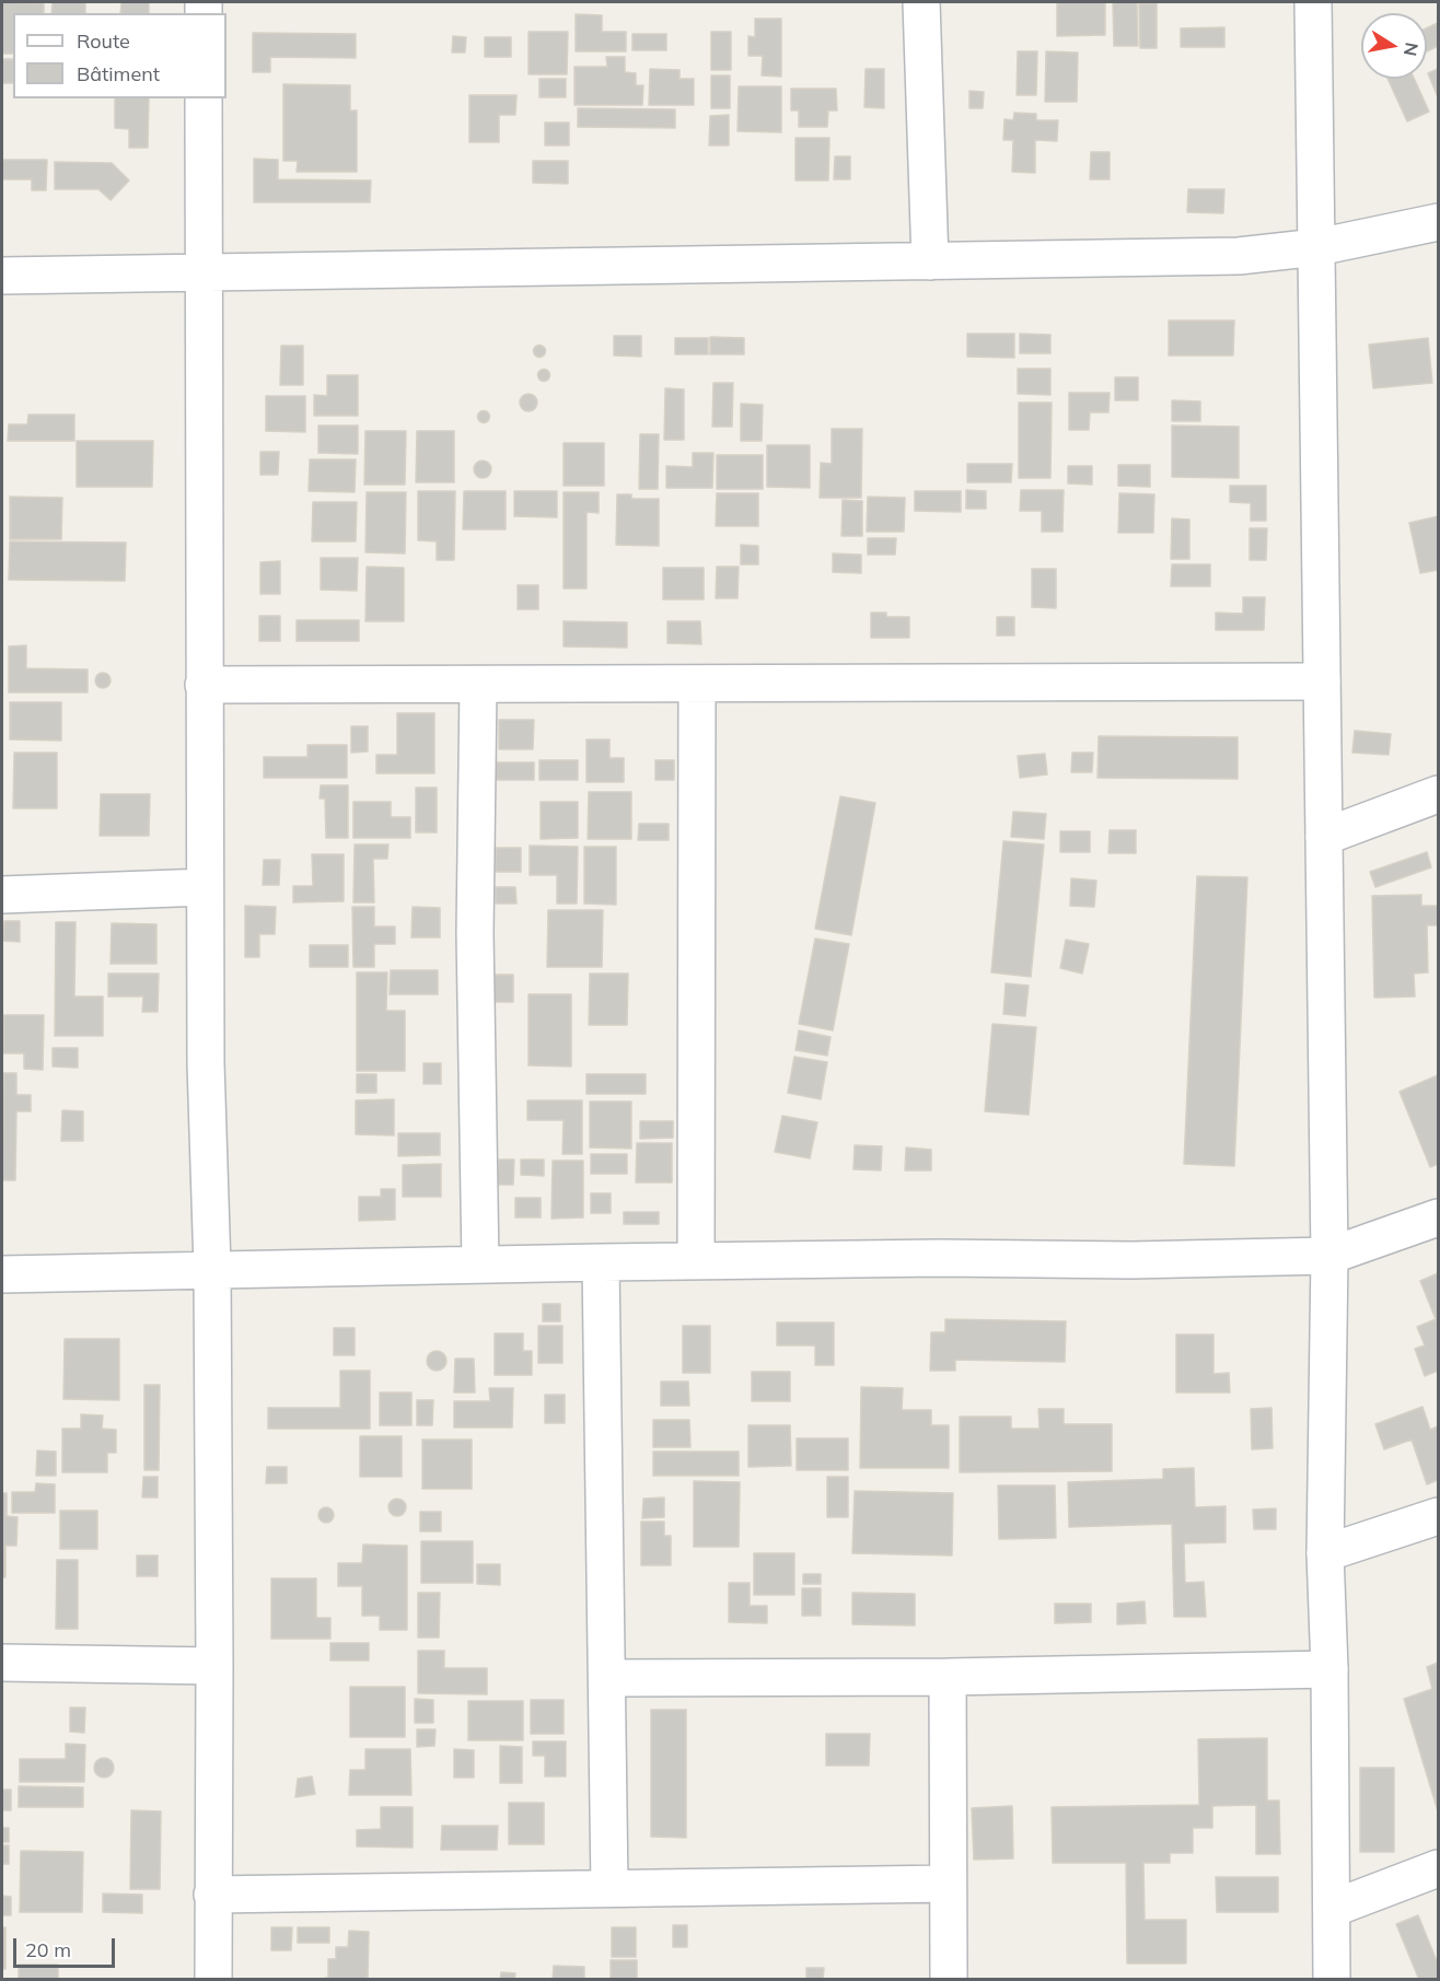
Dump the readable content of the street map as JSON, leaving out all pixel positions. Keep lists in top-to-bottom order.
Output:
{
  "legend": ["Route", "Bâtiment"],
  "scale_bar": "20 m",
  "north": "right"
}
